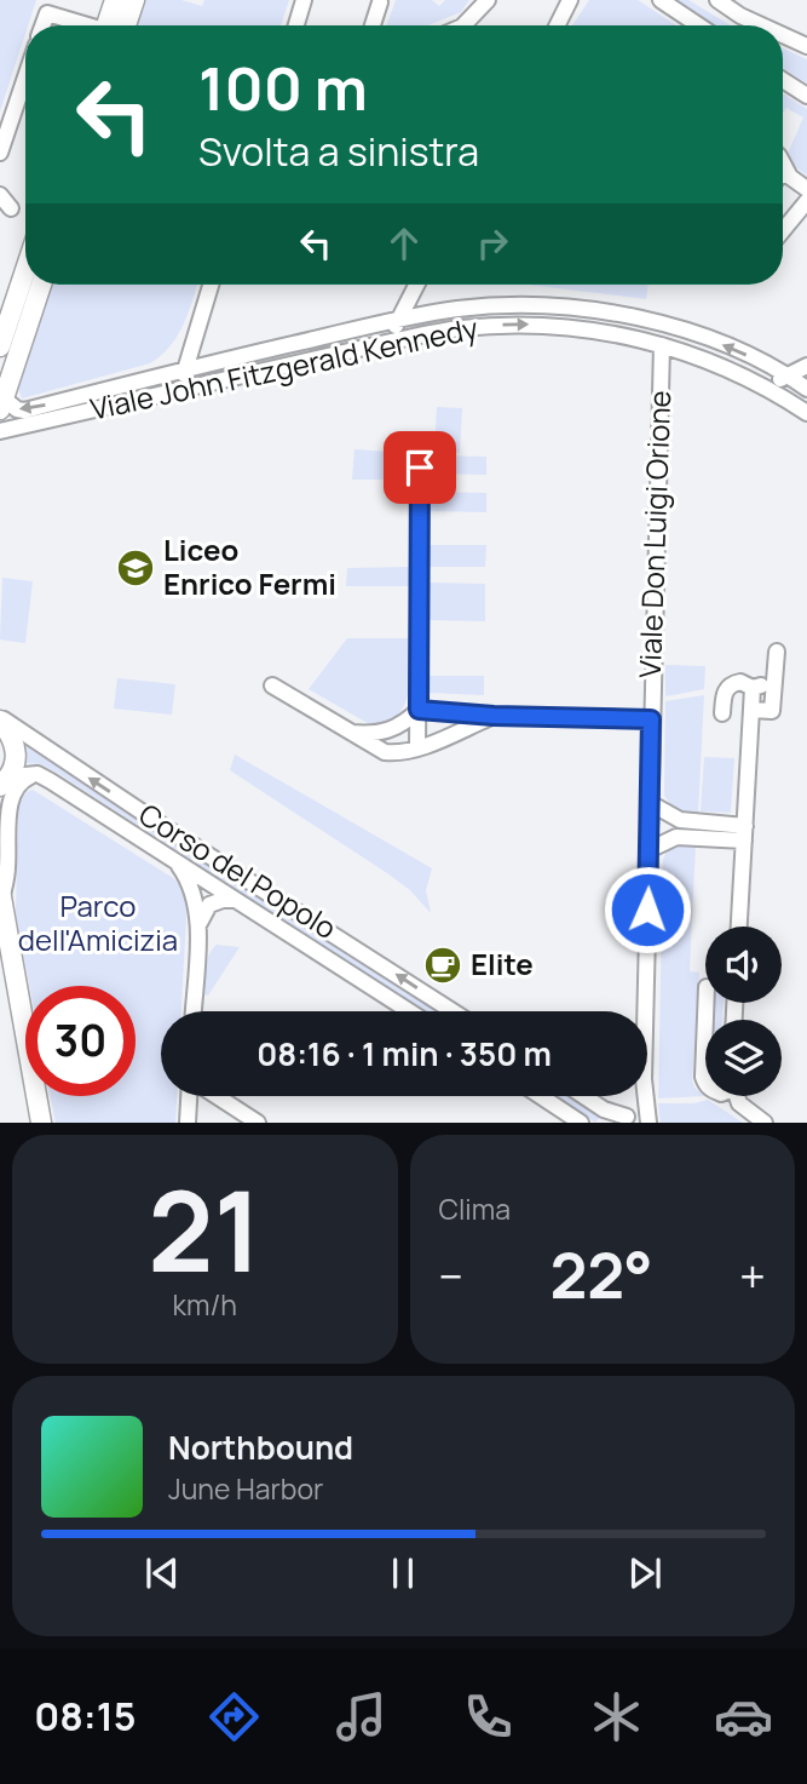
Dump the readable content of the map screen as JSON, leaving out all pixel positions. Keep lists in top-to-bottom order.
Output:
{
  "streets": {
    "street": ["Viale John Fitzgerald Kennedy", "Viale Don Luigi Orione", "Corso del Popolo"]
  },
  "crossings": [
    ["Viale John Fitzgerald Kennedy", "Viale Don Luigi Orione"]
  ],
  "parks": ["Parco dell'Amicizia"],
  "places": {
    "school or university": ["Liceo Enrico Fermi"],
    "cafe": ["Elite"]
  },
  "page": {
    "turn": ["100 m", "Svolta a sinistra"],
    "limit": "30",
    "trip": "08:16 · 1 min · 350 m",
    "tile": [
      ["21", "km/h"],
      "Clima"
    ],
    "heat": ["−", "22°", "+"],
    "song": ["Northbound", "June Harbor"],
    "tabs": "08:15"
  }
}
